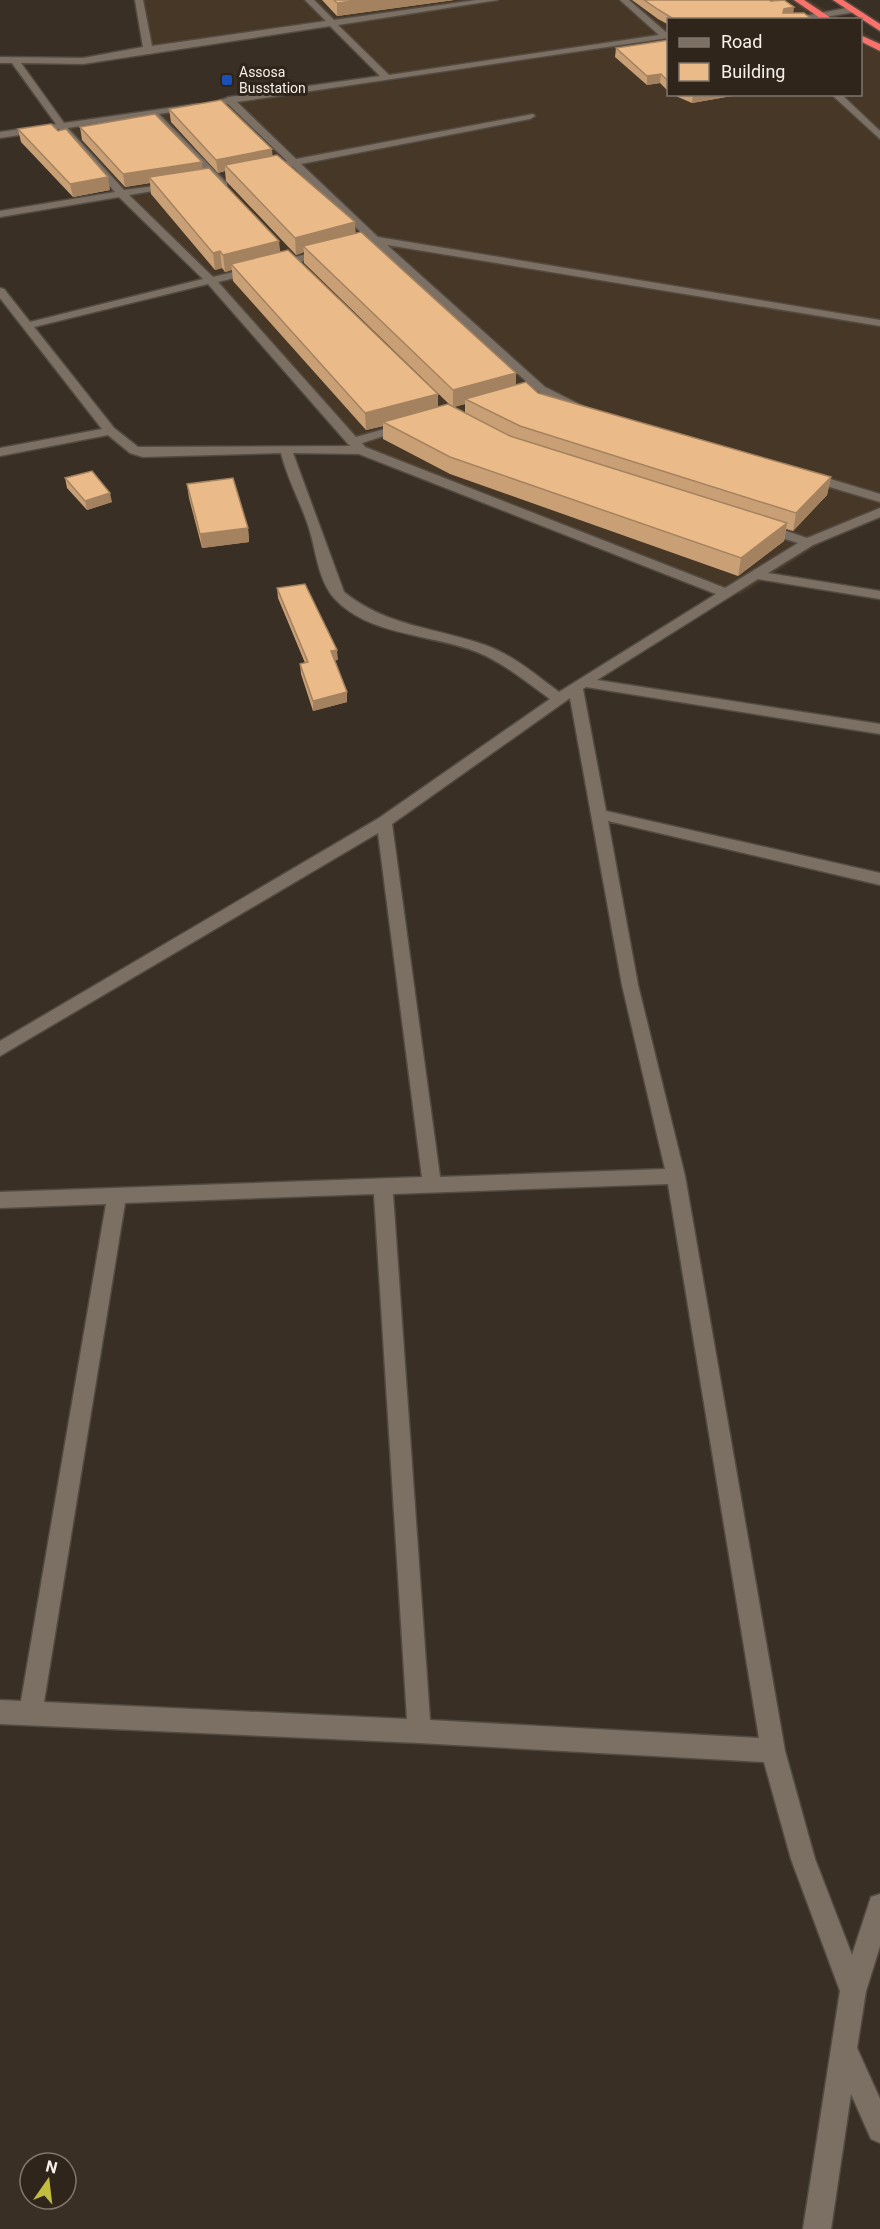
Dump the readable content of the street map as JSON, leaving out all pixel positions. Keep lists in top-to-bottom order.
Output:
{
  "places": {
    "transit": ["Assosa Busstation"]
  },
  "legend": ["Road", "Building"],
  "north": "top"
}
